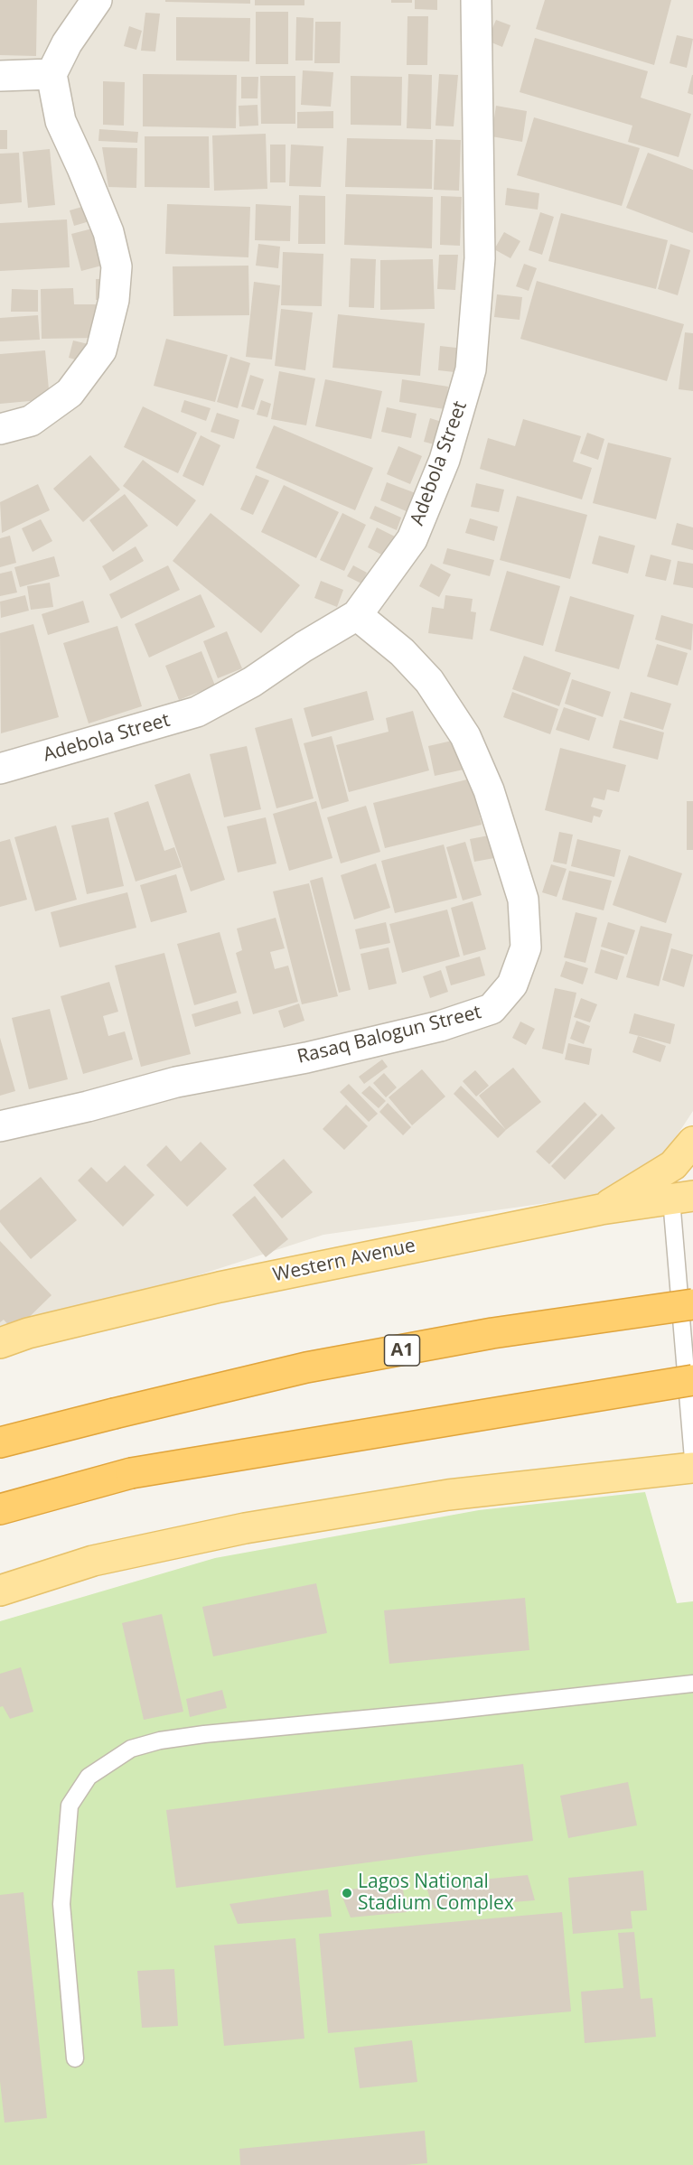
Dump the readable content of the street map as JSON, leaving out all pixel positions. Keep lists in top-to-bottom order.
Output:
{
  "streets": {
    "highway": ["A1"],
    "main road": ["Western Avenue"],
    "street": ["Adebola Street", "Rasaq Balogun Street"]
  },
  "crossings": [
    ["Adebola Street", "Rasaq Balogun Street"]
  ],
  "places": ["Lagos National Stadium Complex"]
}
